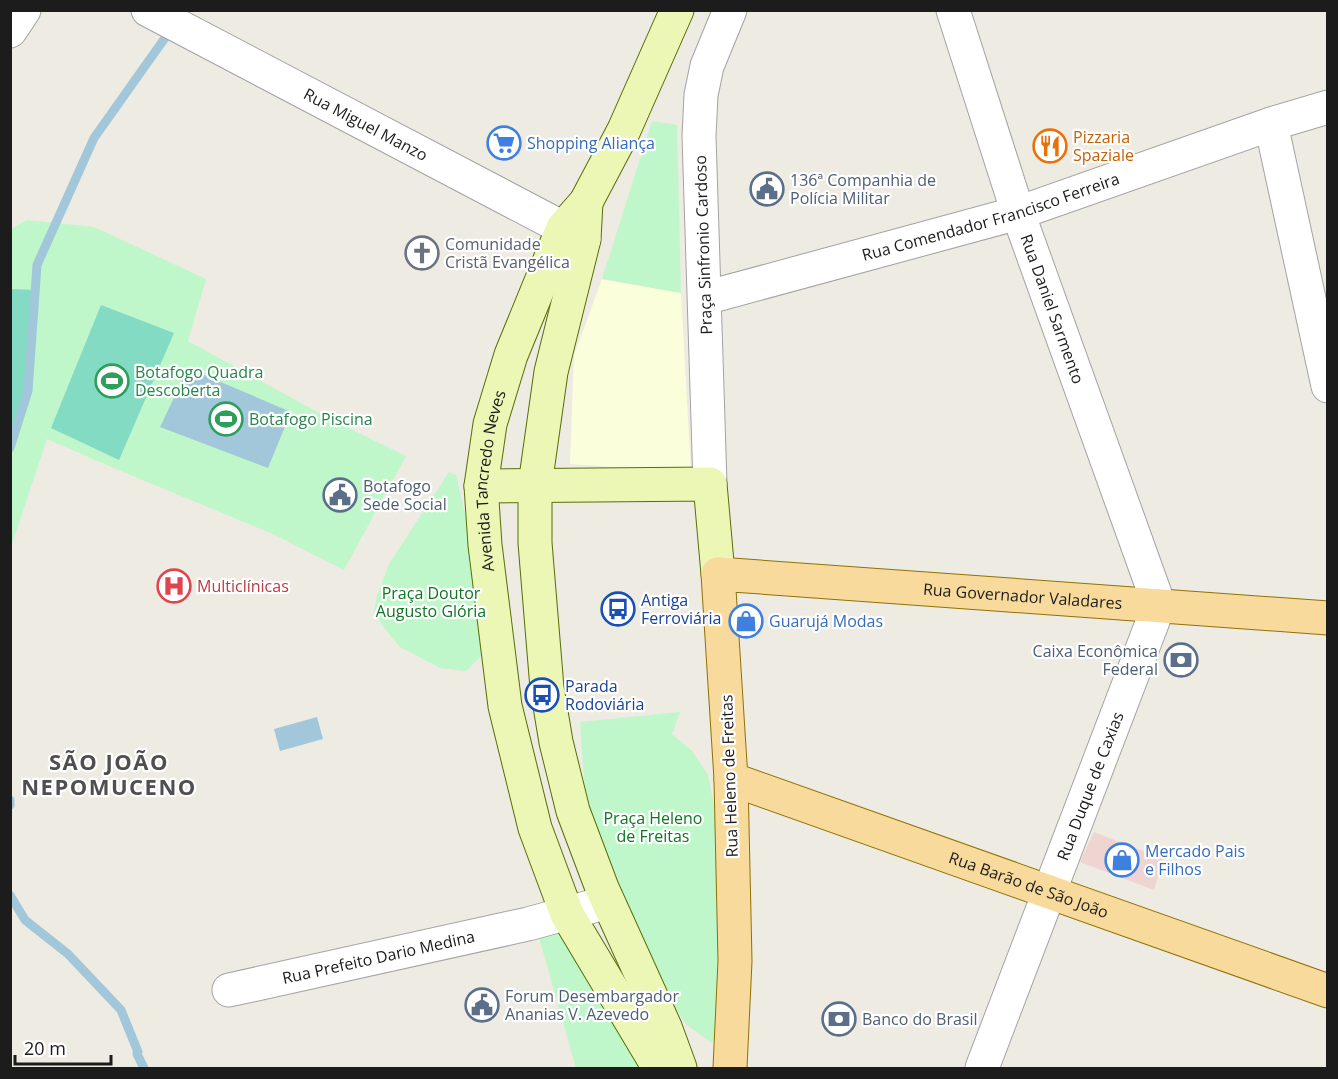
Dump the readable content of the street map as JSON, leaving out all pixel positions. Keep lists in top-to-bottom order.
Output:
{
  "streets": {
    "main road": [
      "Avenida Tancredo Neves",
      "Rua Governador Valadares",
      "Rua Heleno de Freitas",
      "Rua Barão de São João"
    ],
    "street": [
      "Rua Miguel Manzo",
      "Rua Comendador Francisco Ferreira",
      "Praça Sinfronio Cardoso",
      "Rua Daniel Sarmento",
      "Rua Duque de Caxias",
      "Rua Prefeito Dario Medina"
    ]
  },
  "crossings": [
    ["Rua Miguel Manzo", "Avenida Tancredo Neves"],
    ["Rua Comendador Francisco Ferreira", "Praça Sinfronio Cardoso"],
    ["Rua Comendador Francisco Ferreira", "Rua Daniel Sarmento"],
    ["Praça Sinfronio Cardoso", "Rua Heleno de Freitas"],
    ["Rua Daniel Sarmento", "Rua Governador Valadares"],
    ["Rua Daniel Sarmento", "Rua Duque de Caxias"],
    ["Avenida Tancredo Neves", "Rua Prefeito Dario Medina"],
    ["Rua Governador Valadares", "Rua Heleno de Freitas"],
    ["Rua Governador Valadares", "Rua Duque de Caxias"],
    ["Rua Heleno de Freitas", "Rua Barão de São João"],
    ["Rua Duque de Caxias", "Rua Barão de São João"]
  ],
  "districts": ["SÃO JOÃO NEPOMUCENO"],
  "parks": ["Praça Doutor Augusto Glória", "Praça Heleno de Freitas"],
  "places": {
    "supermarket": ["Shopping Aliança"],
    "restaurant": ["Pizzaria Spaziale"],
    "public building": ["136ª Companhia de Polícia Militar", "Botafogo Sede Social", "Forum Desembargador Ananias V. Azevedo"],
    "church": ["Comunidade Cristã Evangélica"],
    "sports": ["Botafogo Quadra Descoberta", "Botafogo Piscina"],
    "hospital": ["Multiclínicas"],
    "bus stop": ["Antiga Ferroviária", "Parada Rodoviária"],
    "shop": ["Guarujá Modas", "Mercado Pais e Filhos"],
    "bank": ["Caixa Econômica Federal", "Banco do Brasil"]
  },
  "scale_bar": "20 m"
}
